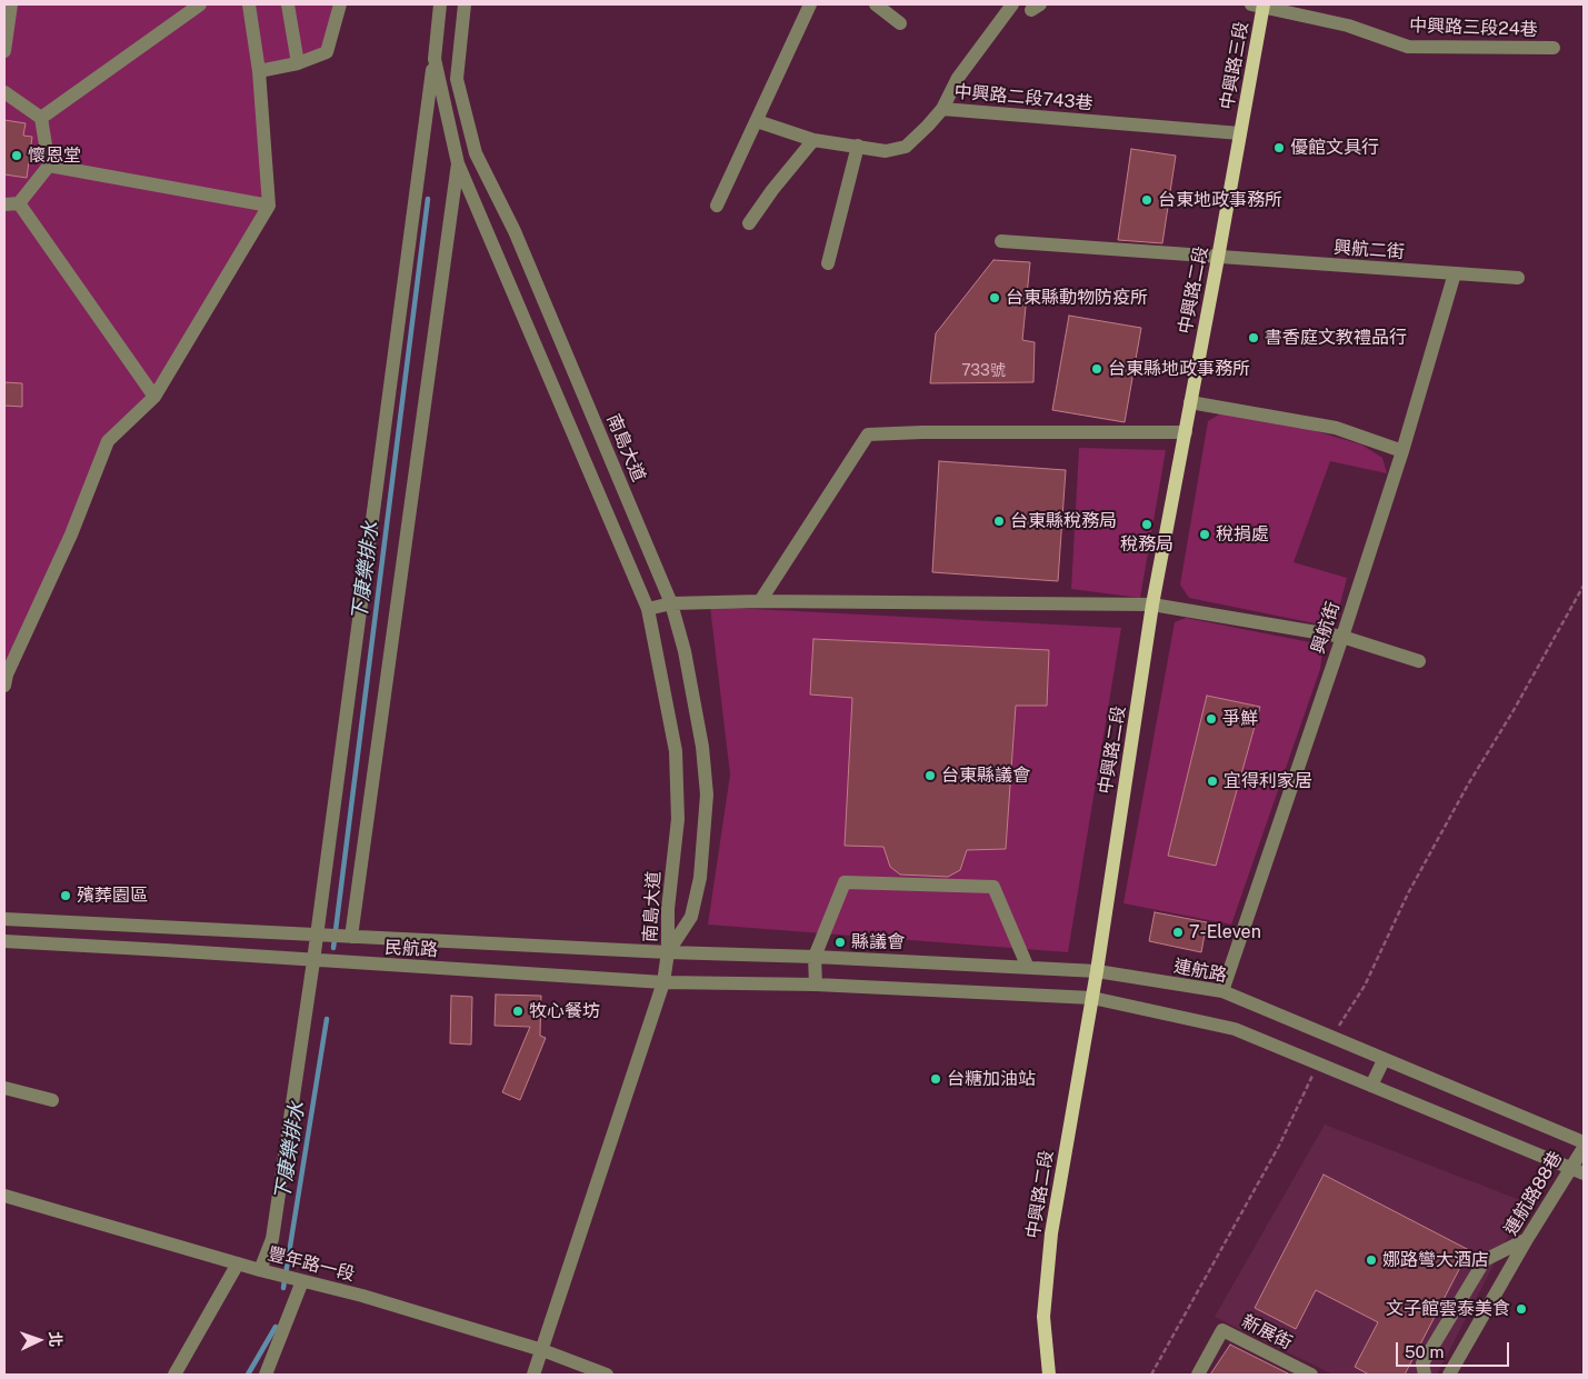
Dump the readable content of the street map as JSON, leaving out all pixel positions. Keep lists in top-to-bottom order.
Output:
{
  "streets": {
    "main road": ["中興路三段", "中興路二段"],
    "street": [
      "中興路三段24巷",
      "中興路二段743巷",
      "興航二街",
      "南島大道",
      "興航街",
      "民航路",
      "連航路",
      "連航路88巷",
      "豐年路一段",
      "新展街"
    ]
  },
  "crossings": [
    ["中興路三段24巷", "中興路三段"],
    ["中興路三段", "中興路二段743巷"],
    ["中興路三段", "中興路二段"],
    ["中興路二段743巷", "中興路二段"],
    ["興航二街", "中興路二段"],
    ["興航二街", "興航街"],
    ["中興路二段", "連航路"],
    ["南島大道", "民航路"],
    ["興航街", "連航路"],
    ["民航路", "連航路"]
  ],
  "water": ["下康樂排水"],
  "places": [
    "優館文具行",
    "懷恩堂",
    "台東地政事務所",
    "台東縣動物防疫所",
    "書香庭文教禮品行",
    "台東縣地政事務所",
    "台東縣稅務局",
    "稅務局",
    "稅捐處",
    "爭鮮",
    "台東縣議會",
    "宜得利家居",
    "殯葬園區",
    "7-Eleven",
    "縣議會",
    "牧心餐坊",
    "台糖加油站",
    "娜路彎大酒店",
    "文子館雲泰美食"
  ],
  "house_numbers": ["733號"],
  "scale_bar": "50 m",
  "north": "right"
}
